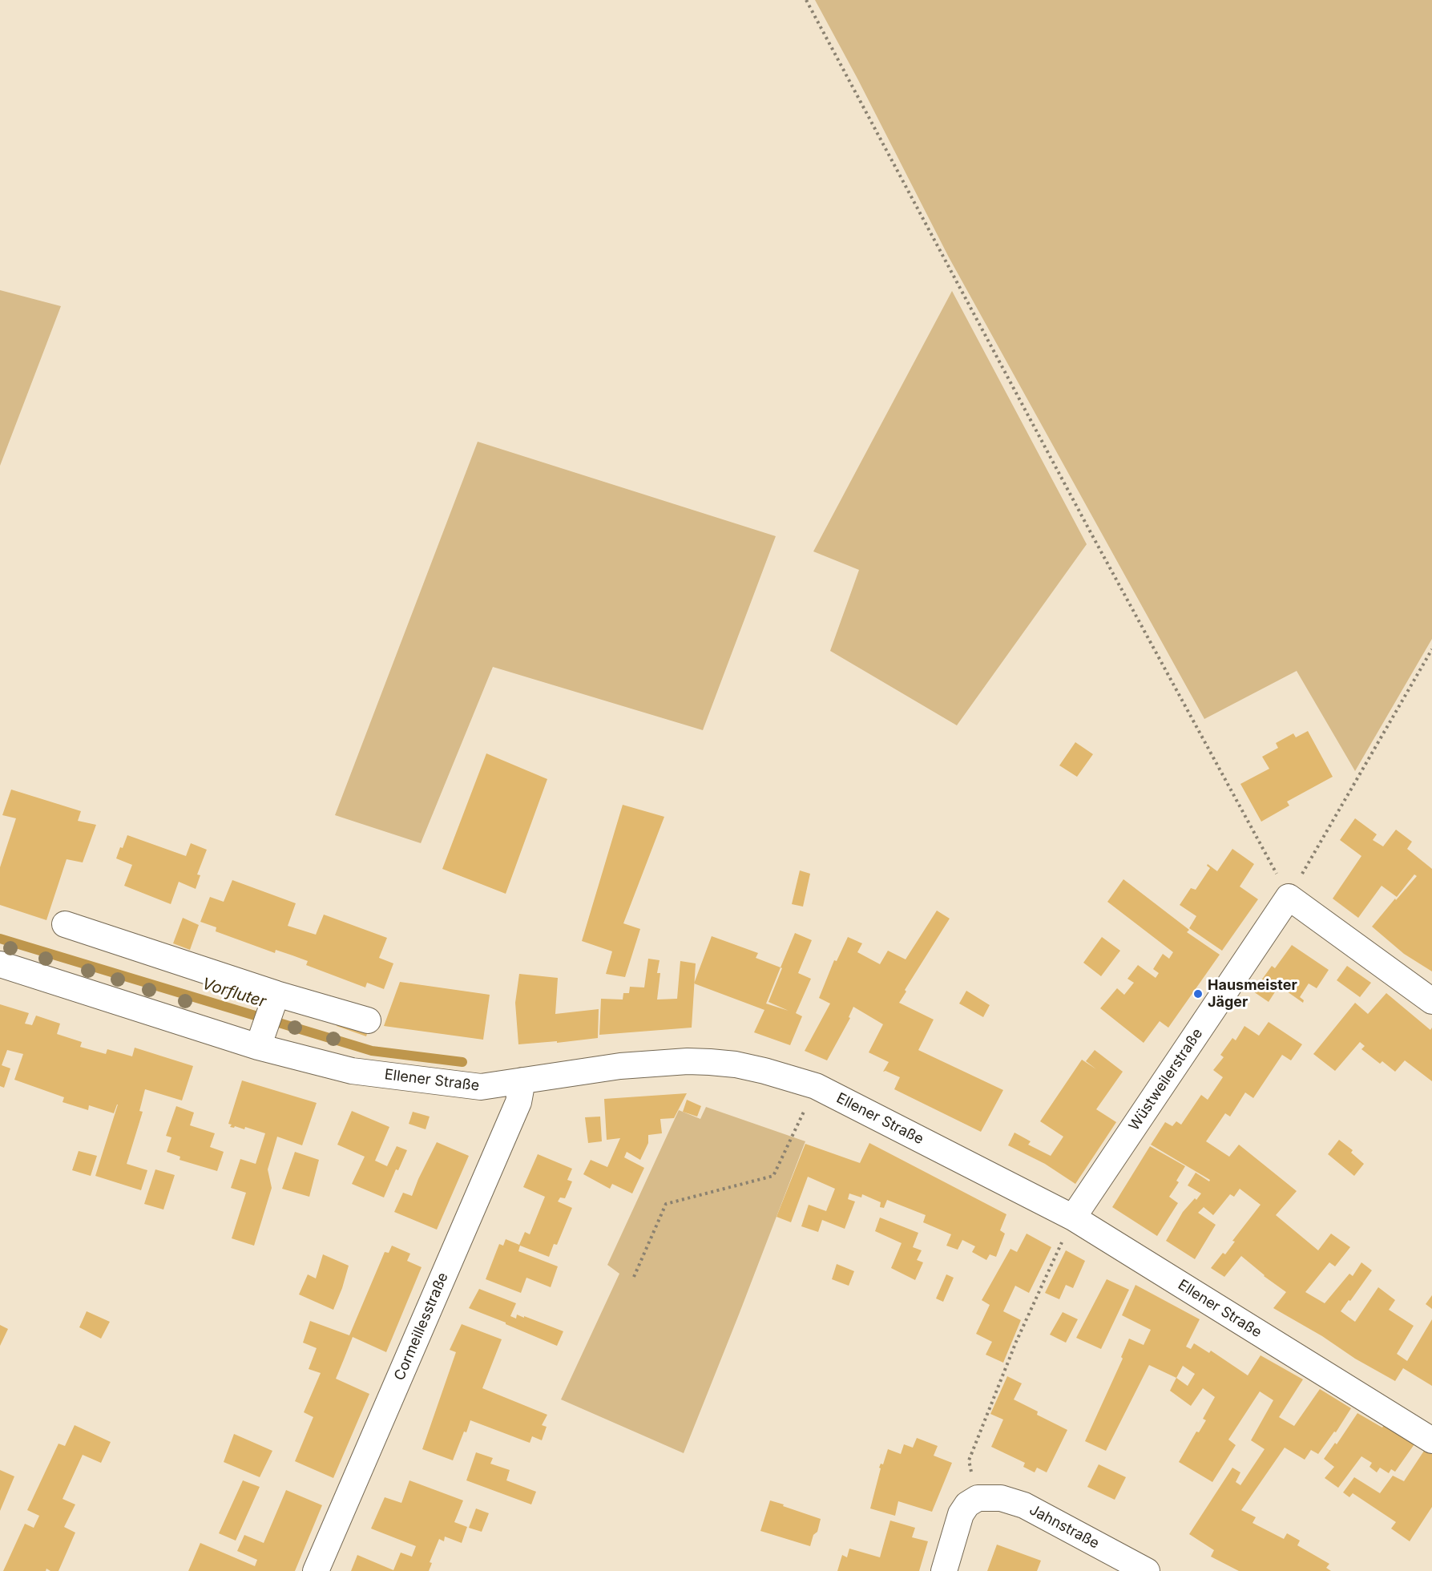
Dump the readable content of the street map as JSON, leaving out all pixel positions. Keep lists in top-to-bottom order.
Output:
{
  "streets": {
    "street": [
      "Wüstweilerstraße",
      "Ellener Straße",
      "Cormeillesstraße",
      "Jahnstraße"
    ]
  },
  "crossings": [
    ["Wüstweilerstraße", "Ellener Straße"],
    ["Ellener Straße", "Cormeillesstraße"]
  ],
  "water": ["Vorfluter"],
  "places": ["Hausmeister Jäger"]
}
